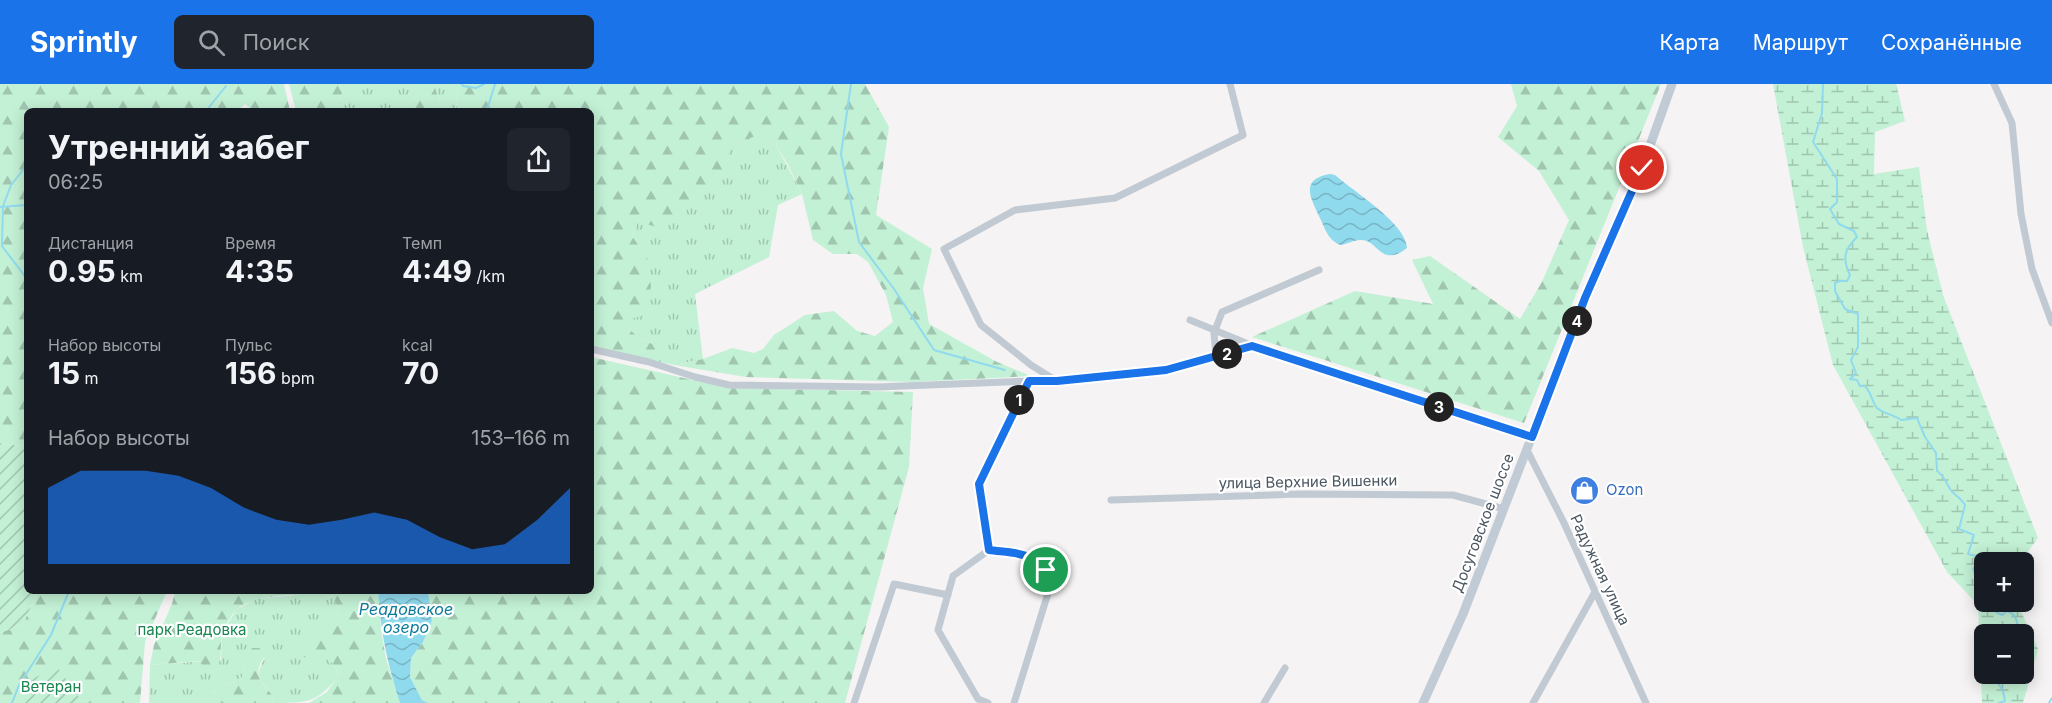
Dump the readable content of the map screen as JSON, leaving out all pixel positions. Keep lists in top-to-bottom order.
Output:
{
  "streets": {
    "main road": ["Досуговское шоссе"],
    "street": ["улица Верхние Вишенки", "Радужная улица"]
  },
  "crossings": [
    ["улица Верхние Вишенки", "Досуговское шоссе"],
    ["Досуговское шоссе", "Радужная улица"]
  ],
  "water": ["Реадовское озеро"],
  "parks": ["парк Реадовка", "Ветеран"],
  "places": {
    "shop": ["Ozon"]
  },
  "page": {
    "header": "Sprintly",
    "search": "Поиск",
    "nav": ["Карта", "Маршрут", "Сохранённые"],
    "heading": ["Утренний забег", "06:25"],
    "stats": [
      ["Дистанция", "0.95 km"],
      ["Время", "4:35"],
      ["Темп", "4:49 /km"],
      ["Набор высоты", "15 m"],
      ["Пульс", "156 bpm"],
      ["kcal", "70"]
    ],
    "pins": [
      "4",
      "2",
      "1",
      "3"
    ],
    "chart": ["Набор высоты", "153–166 m"],
    "map_buttons": ["+", "−"]
  }
}
